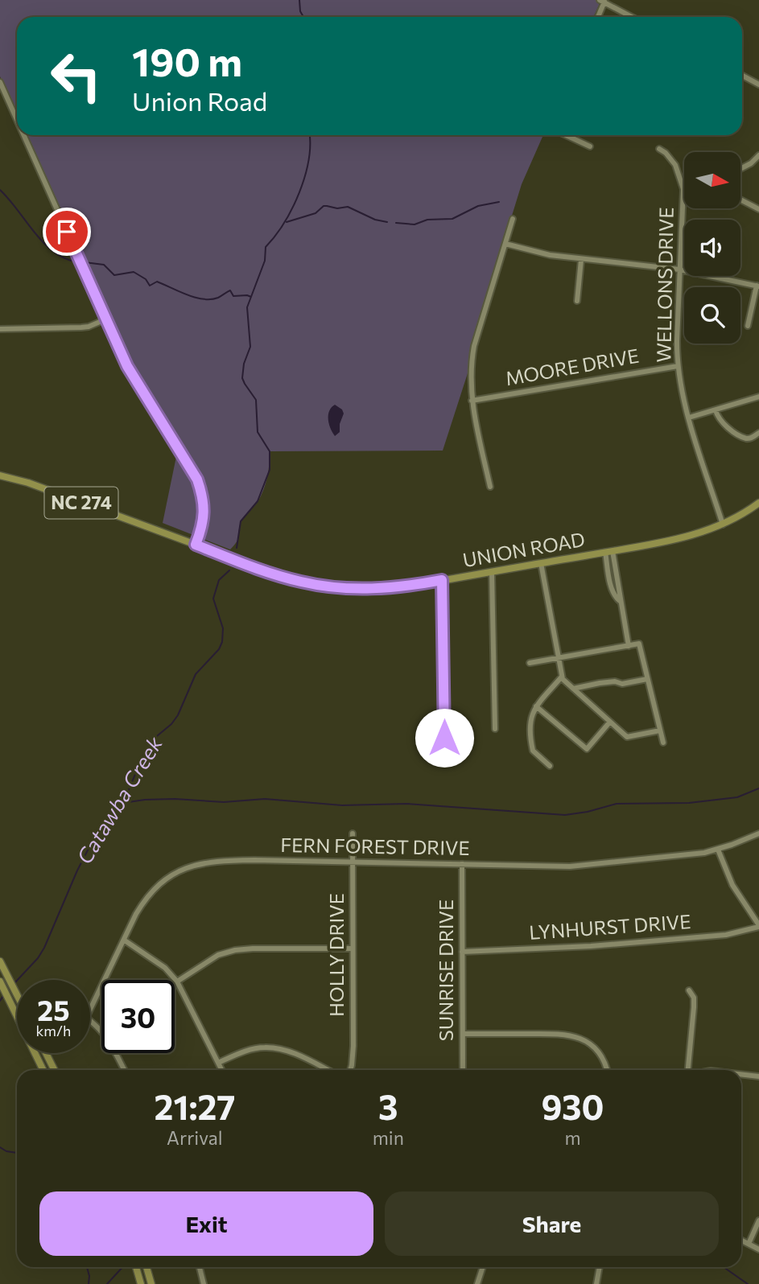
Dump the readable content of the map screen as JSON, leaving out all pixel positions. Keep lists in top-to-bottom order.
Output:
{
  "streets": {
    "main road": ["NC 274", "UNION ROAD"],
    "street": [
      "WELLONS DRIVE",
      "MOORE DRIVE",
      "FERN FOREST DRIVE",
      "LYNHURST DRIVE",
      "HOLLY DRIVE",
      "SUNRISE DRIVE"
    ]
  },
  "crossings": [
    ["WELLONS DRIVE", "MOORE DRIVE"],
    ["WELLONS DRIVE", "UNION ROAD"],
    ["FERN FOREST DRIVE", "HOLLY DRIVE"],
    ["FERN FOREST DRIVE", "SUNRISE DRIVE"],
    ["LYNHURST DRIVE", "SUNRISE DRIVE"]
  ],
  "water": ["Catawba Creek"],
  "north": "right",
  "page": {
    "turn": ["190 m", "Union Road"],
    "speed": "25 km/h",
    "limit": "30",
    "eta": [
      "21:27",
      "Arrival",
      "3",
      "min",
      "930",
      "m"
    ],
    "buttons": ["Exit", "Share"]
  }
}
